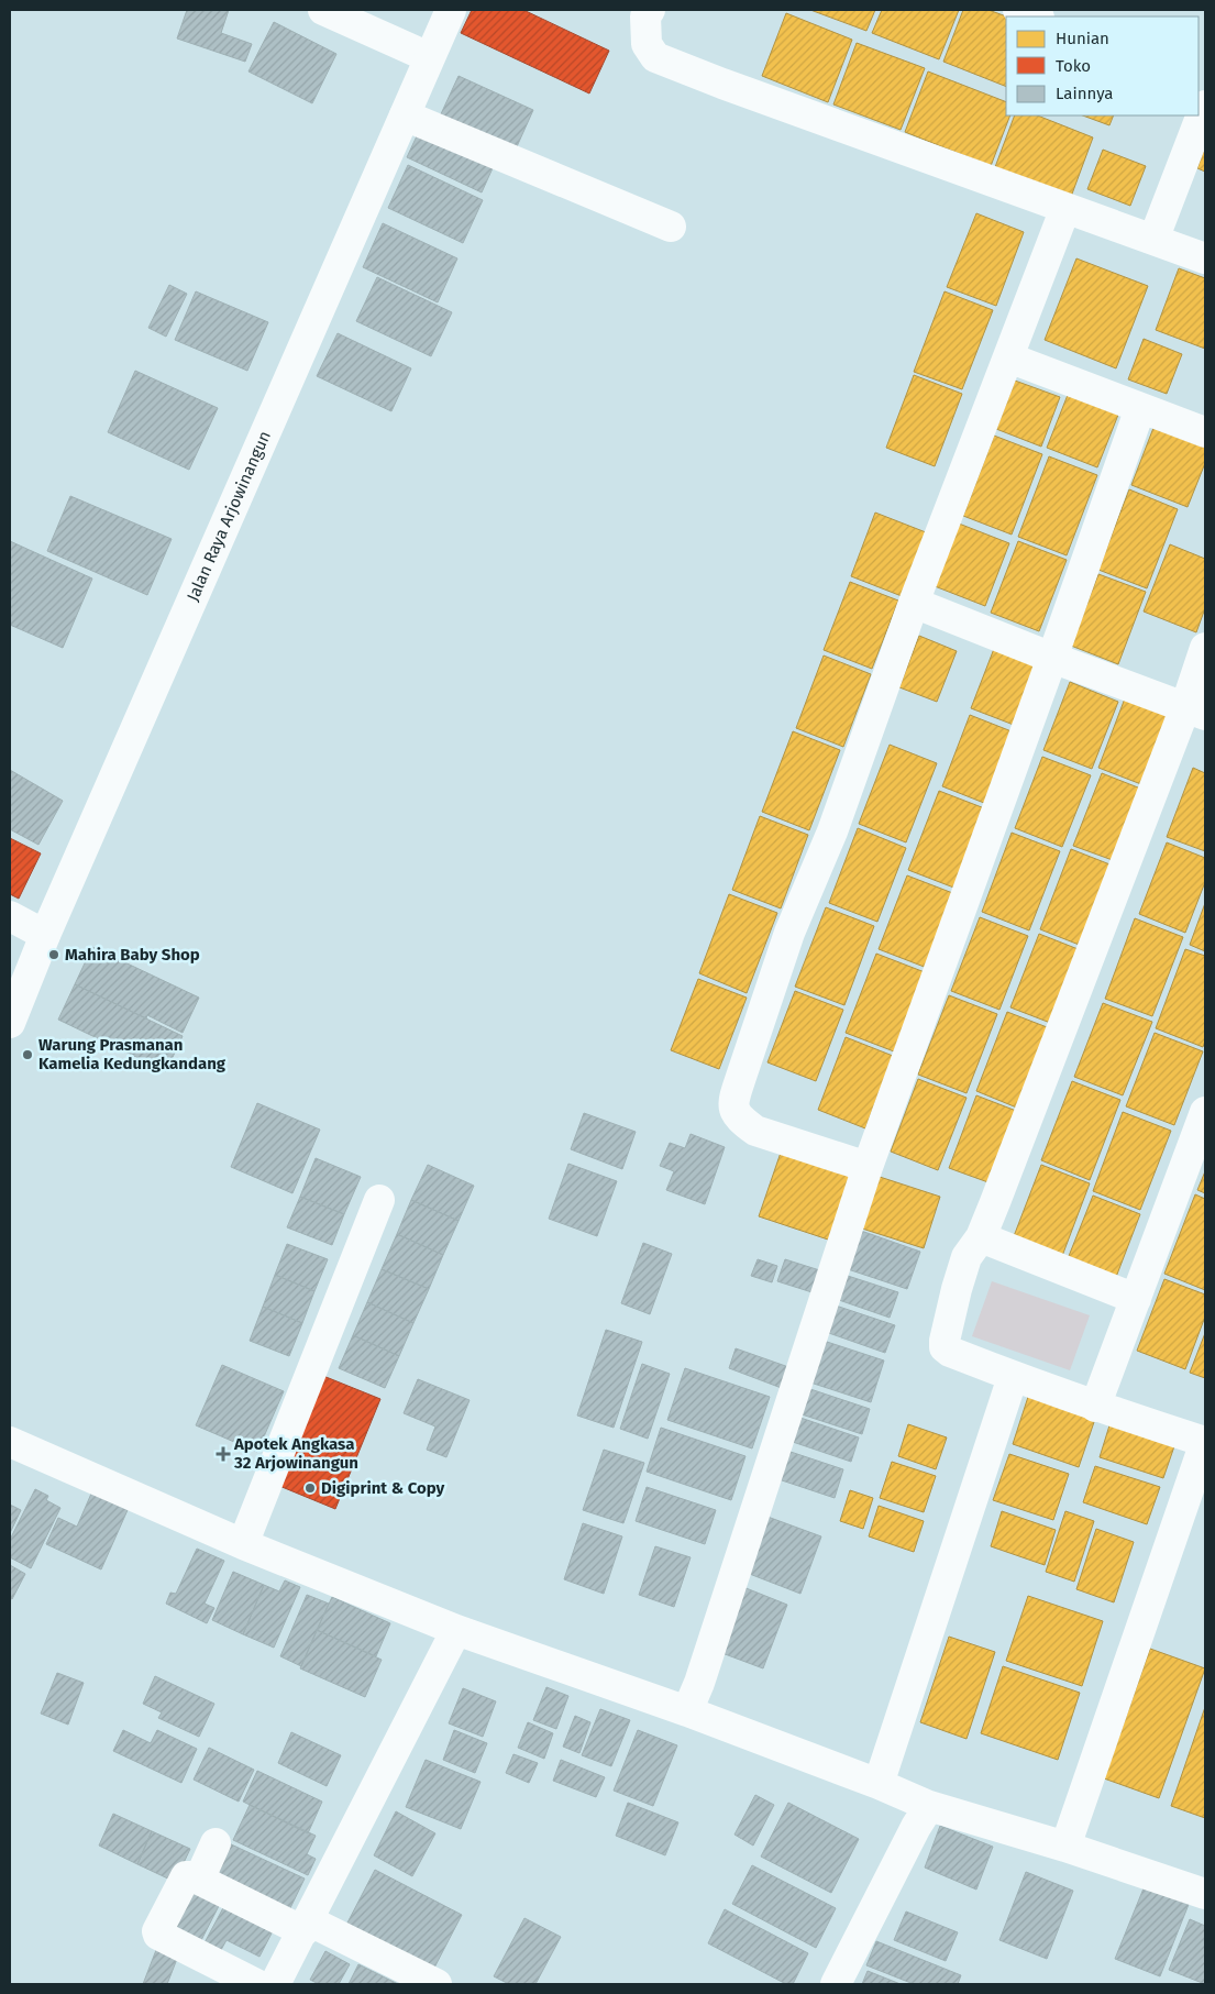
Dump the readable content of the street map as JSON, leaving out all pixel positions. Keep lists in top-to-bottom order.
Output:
{
  "streets": {
    "street": ["Jalan Raya Arjowinangun"]
  },
  "places": {
    "other": ["Mahira Baby Shop", "Warung Prasmanan Kamelia Kedungkandang", "Digiprint & Copy"],
    "health": ["Apotek Angkasa 32 Arjowinangun"]
  },
  "legend": ["Hunian", "Toko", "Lainnya"]
}
